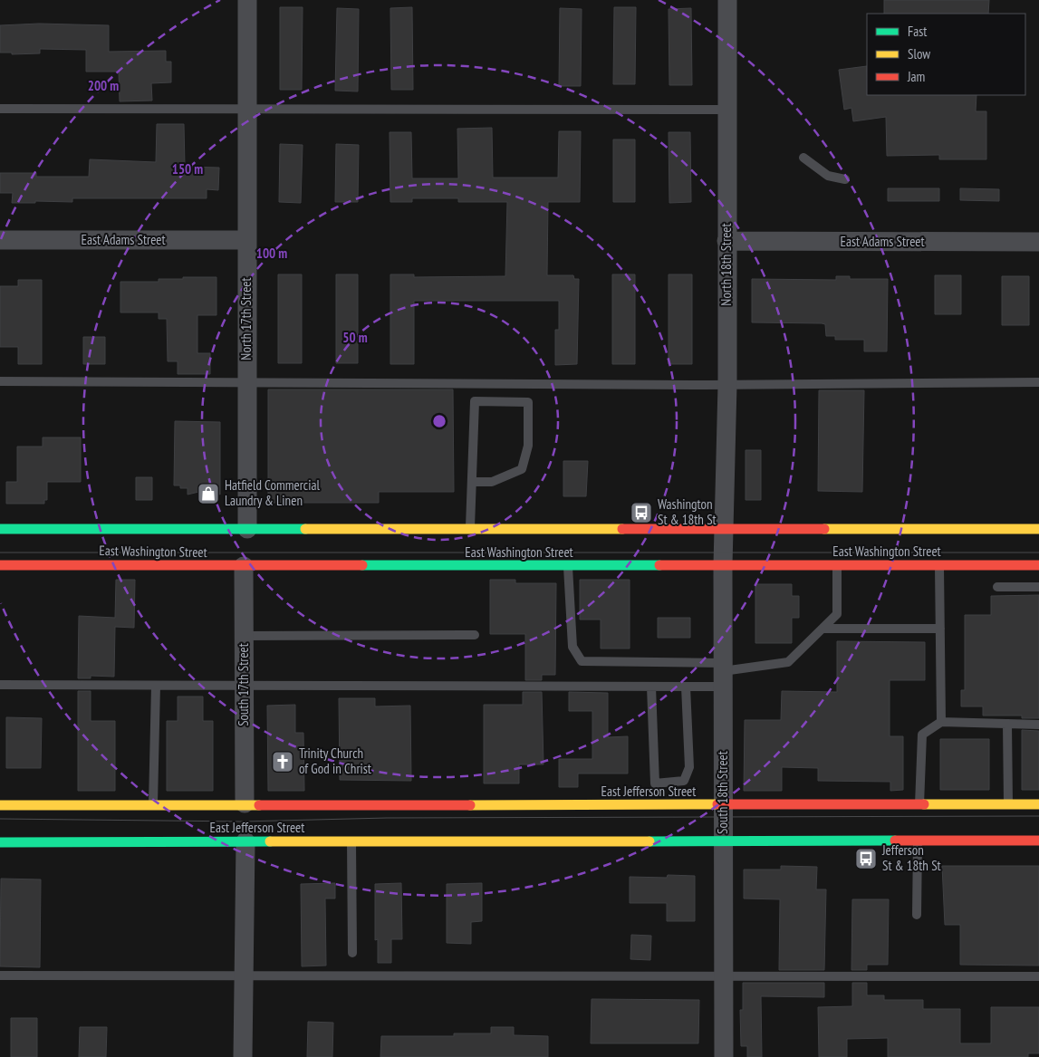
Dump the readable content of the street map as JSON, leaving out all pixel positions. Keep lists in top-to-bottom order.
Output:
{
  "streets": {
    "main road": ["East Washington Street", "East Jefferson Street"],
    "street": [
      "East Adams Street",
      "North 18th Street",
      "North 17th Street",
      "South 17th Street",
      "South 18th Street"
    ]
  },
  "crossings": [
    ["East Adams Street", "North 18th Street"],
    ["East Adams Street", "North 17th Street"],
    ["North 18th Street", "East Washington Street"],
    ["North 18th Street", "South 18th Street"],
    ["North 17th Street", "East Washington Street"],
    ["East Washington Street", "South 17th Street"],
    ["East Washington Street", "South 18th Street"],
    ["South 17th Street", "East Jefferson Street"],
    ["East Jefferson Street", "South 18th Street"]
  ],
  "places": {
    "shop": ["Hatfield Commercial Laundry & Linen"],
    "bus stop": ["Washington St & 18th St", "Jefferson St & 18th St"],
    "church": ["Trinity Church of God in Christ"]
  },
  "legend": ["Fast", "Slow", "Jam"],
  "rings": [
    "200 m",
    "150 m",
    "100 m",
    "50 m"
  ]
}
